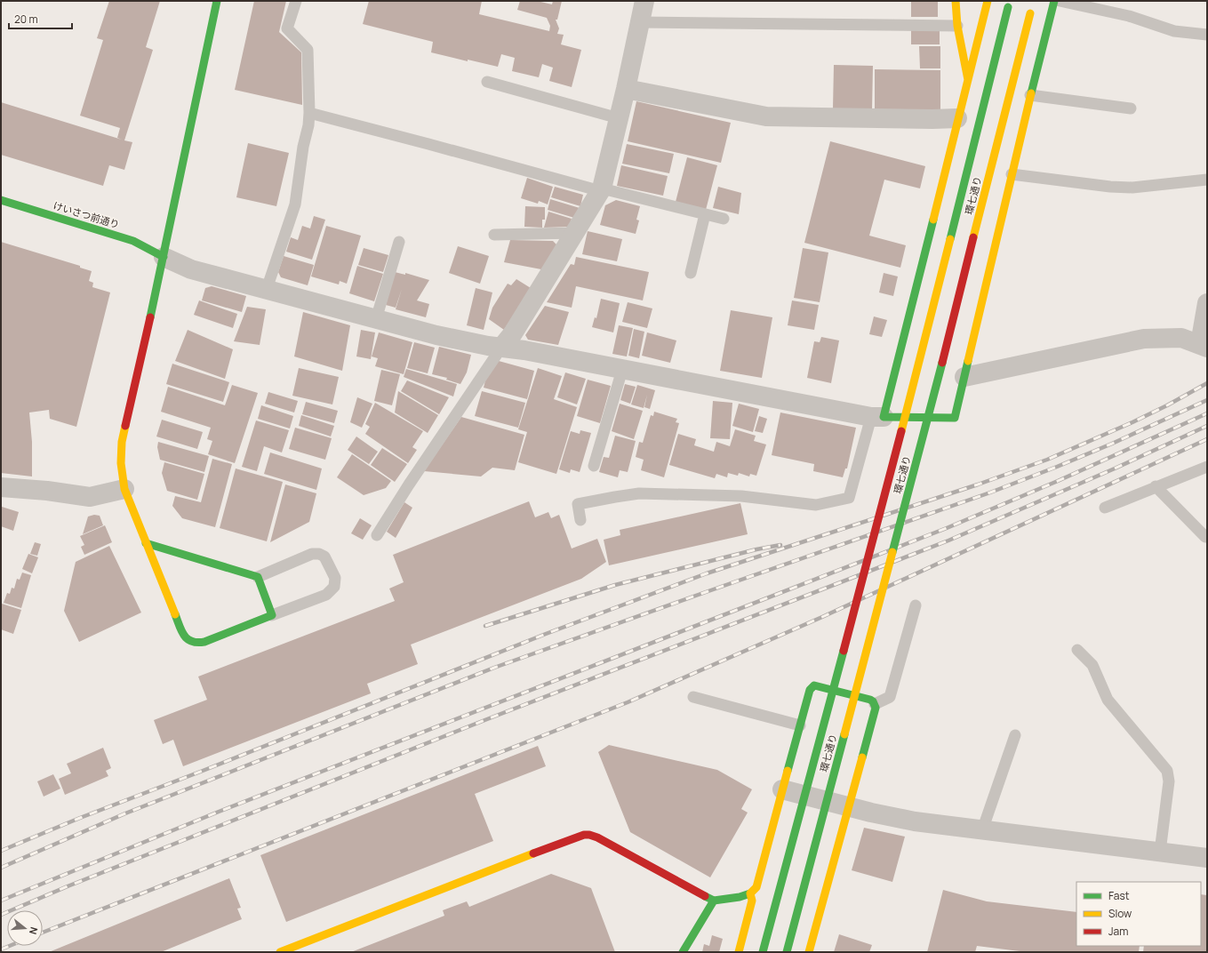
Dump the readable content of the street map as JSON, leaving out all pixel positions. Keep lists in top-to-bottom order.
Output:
{
  "streets": {
    "main road": ["環七通り", "けいさつ前通り"]
  },
  "legend": ["Fast", "Slow", "Jam"],
  "scale_bar": "20 m",
  "north": "right"
}
